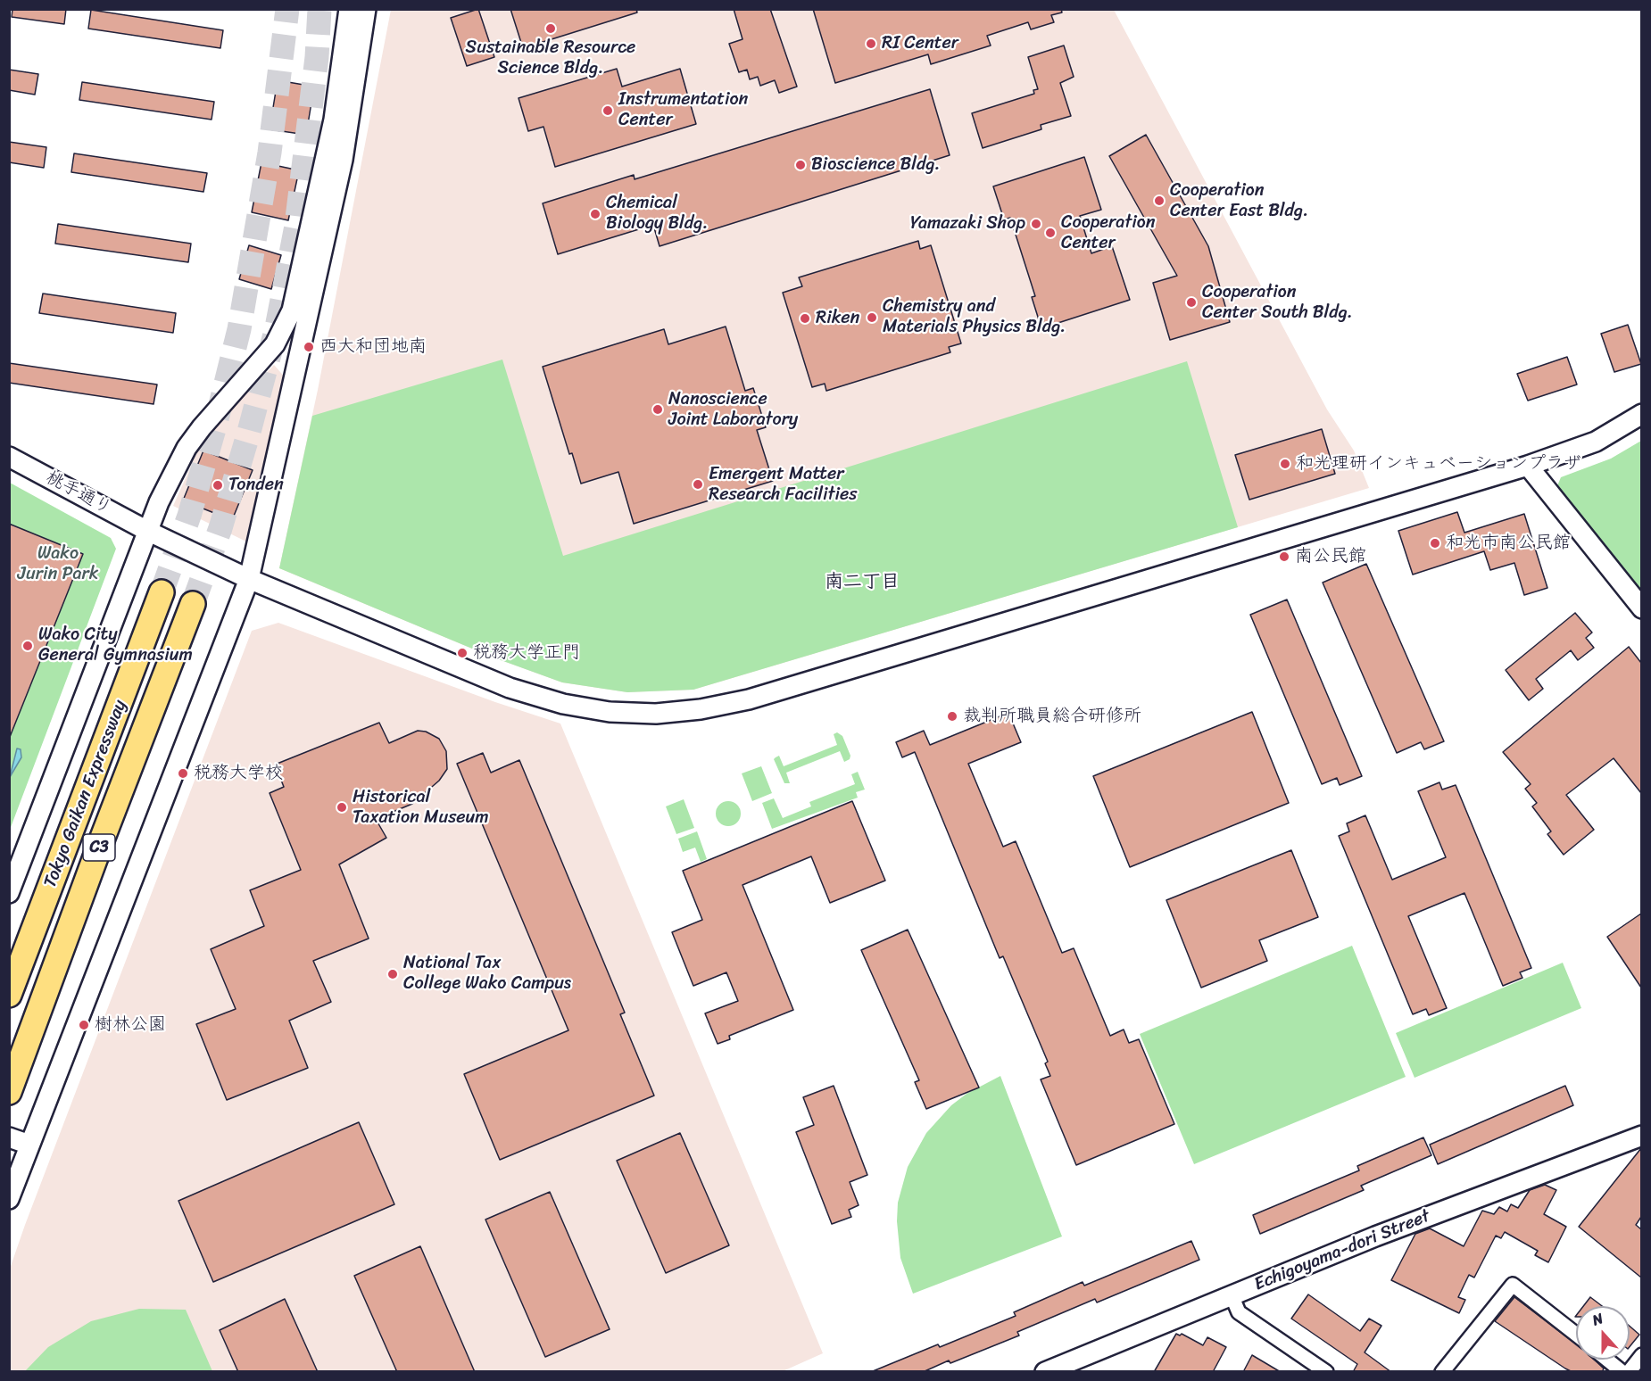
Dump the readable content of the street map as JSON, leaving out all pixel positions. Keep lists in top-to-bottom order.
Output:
{
  "streets": {
    "highway": ["Tokyo Gaikan Expressway", "C3"],
    "street": ["桃手通り", "Echigoyama-dori Street"]
  },
  "districts": ["南二丁目"],
  "parks": ["Wako Jurin Park"],
  "places": [
    "Sustainable Resource Science Bldg.",
    "RI Center",
    "Instrumentation Center",
    "Bioscience Bldg.",
    "Cooperation Center East Bldg.",
    "Chemical Biology Bldg.",
    "Yamazaki Shop",
    "Cooperation Center",
    "Cooperation Center South Bldg.",
    "Chemistry and Materials Physics Bldg.",
    "Riken",
    "西大和団地南",
    "Nanoscience Joint Laboratory",
    "和光理研インキュベーションプラザ",
    "Emergent Matter Research Facilities",
    "Tonden",
    "和光市南公民館",
    "南公民館",
    "Wako City General Gymnasium",
    "税務大学正門",
    "裁判所職員総合研修所",
    "税務大学校",
    "Historical Taxation Museum",
    "National Tax College Wako Campus",
    "樹林公園"
  ],
  "north": "top"
}
